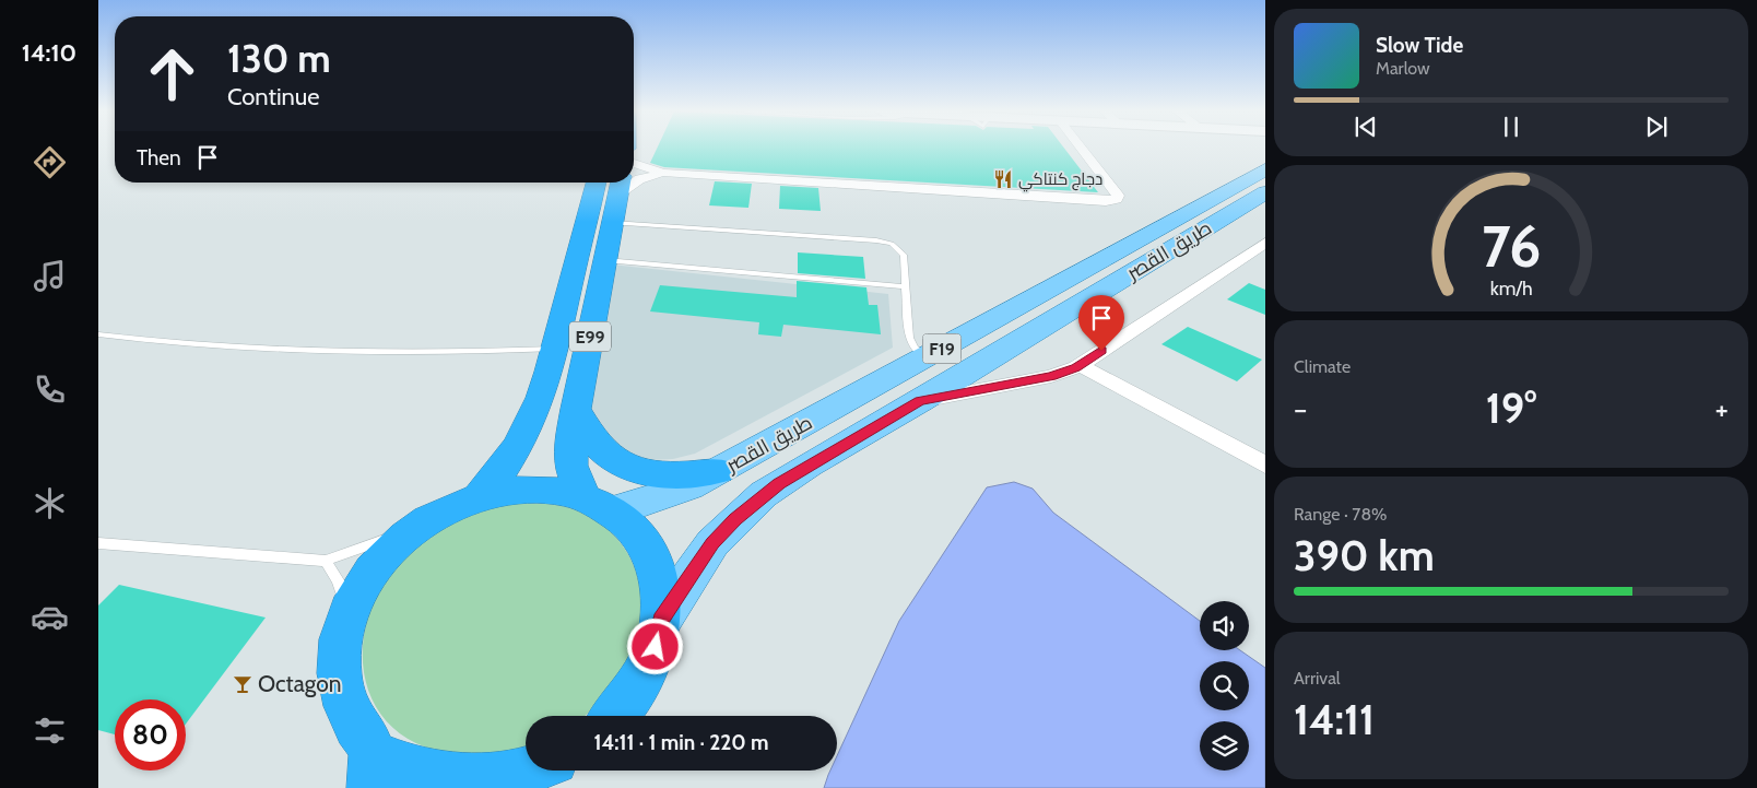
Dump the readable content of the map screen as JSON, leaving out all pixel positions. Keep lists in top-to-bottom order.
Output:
{
  "streets": {
    "highway": ["E99"],
    "main road": ["طريق القصر", "F19"]
  },
  "crossings": [
    ["طريق القصر", "E99"]
  ],
  "places": {
    "restaurant": ["دجاج كنتاكي"],
    "bar": ["Octagon"]
  },
  "page": {
    "tabs": "14:10",
    "turn": ["130 m", "Continue"],
    "song": ["Slow Tide", "Marlow"],
    "then": "Then",
    "tile": [
      "Climate",
      ["Range · 78%", "390 km"],
      ["Arrival", "14:11"]
    ],
    "heat": ["−", "19°", "+"],
    "limit": "80",
    "trip": "14:11 · 1 min · 220 m",
    "gauge": ["76", "km/h"]
  }
}
